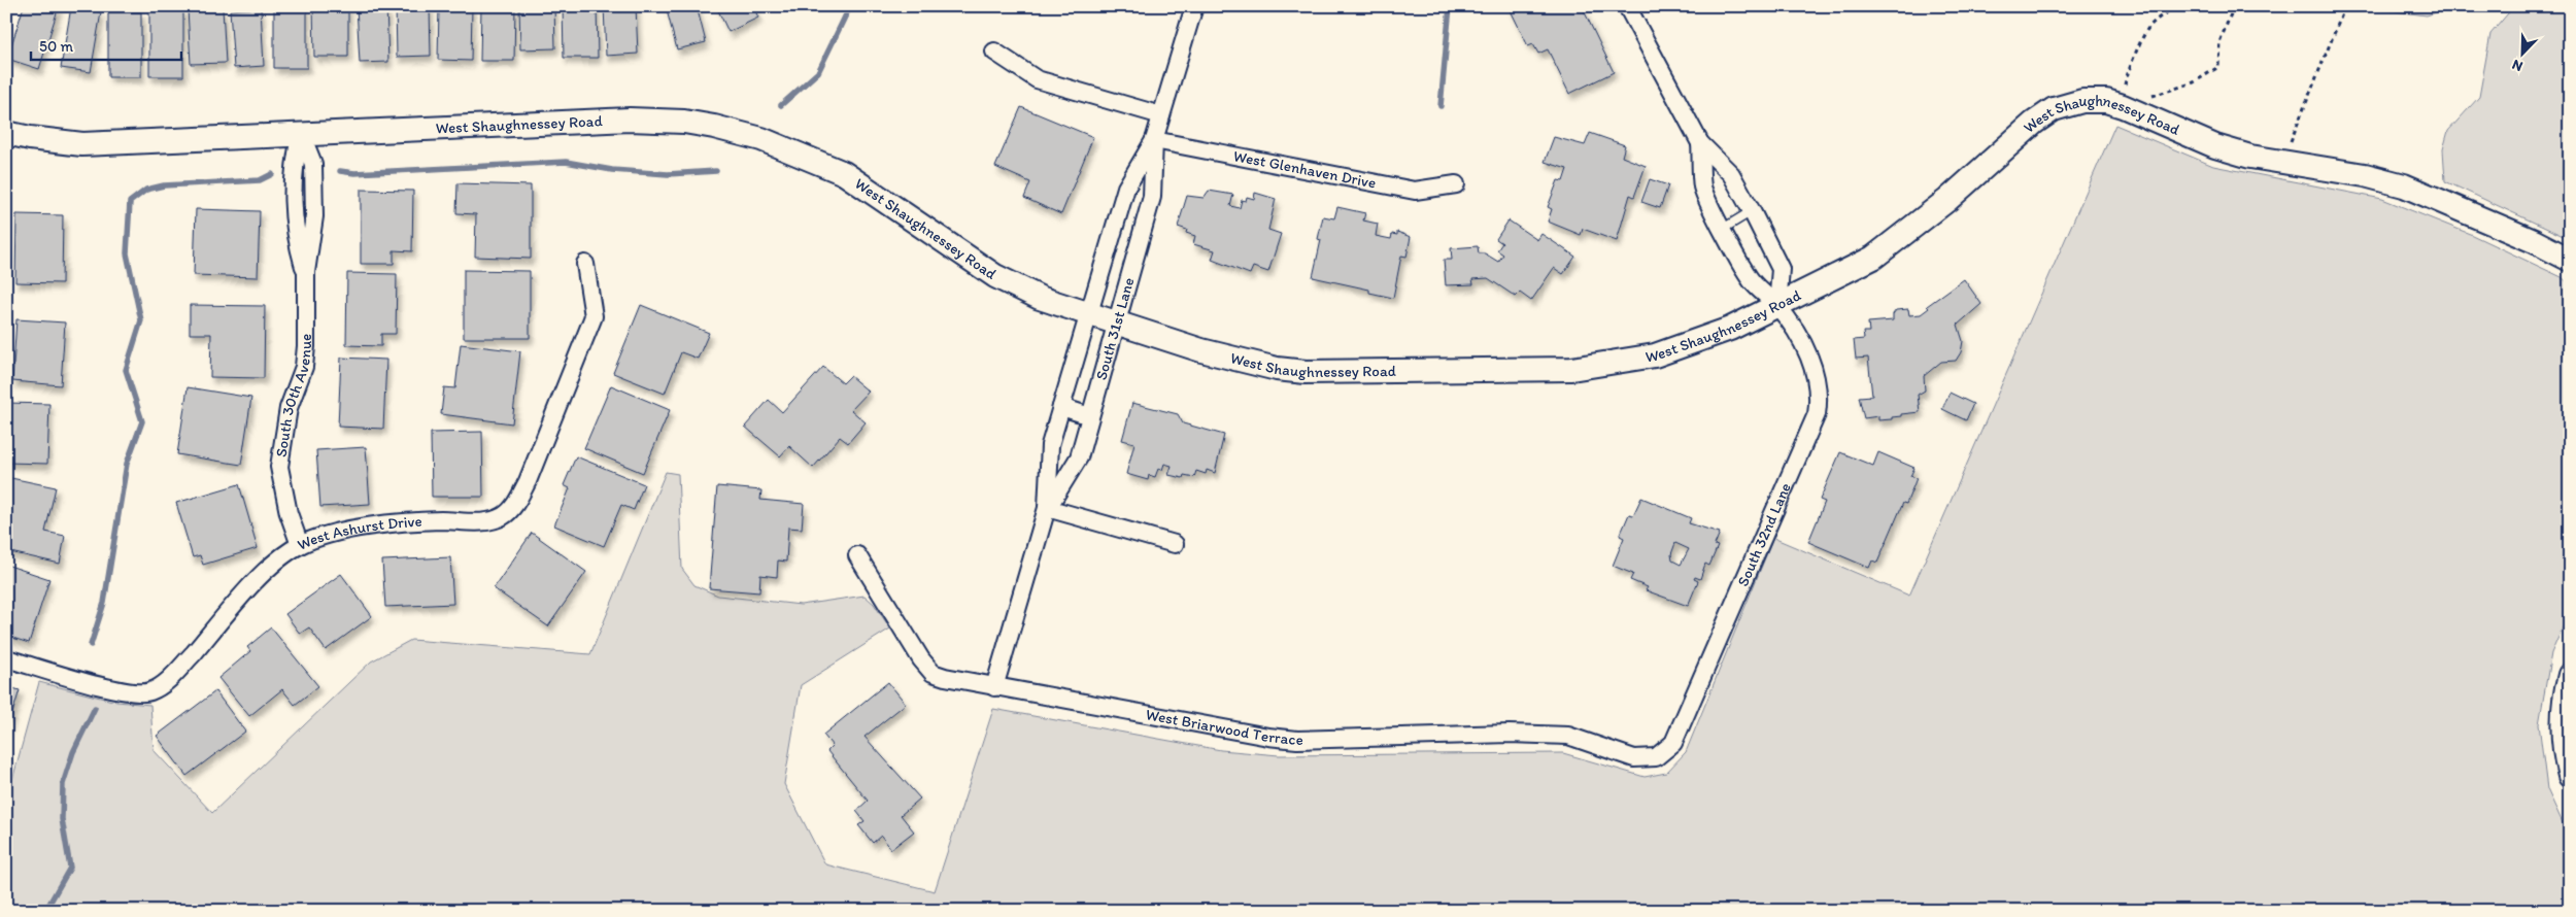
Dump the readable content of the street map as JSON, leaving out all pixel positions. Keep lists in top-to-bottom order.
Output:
{
  "streets": {
    "street": [
      "West Shaughnessey Road",
      "West Glenhaven Drive",
      "South 31st Lane",
      "South 30th Avenue",
      "South 32nd Lane",
      "West Ashurst Drive",
      "West Briarwood Terrace"
    ]
  },
  "crossings": [
    ["West Shaughnessey Road", "South 31st Lane"],
    ["West Shaughnessey Road", "South 30th Avenue"],
    ["West Shaughnessey Road", "South 32nd Lane"],
    ["West Glenhaven Drive", "South 31st Lane"],
    ["South 31st Lane", "West Briarwood Terrace"],
    ["South 30th Avenue", "West Ashurst Drive"],
    ["South 32nd Lane", "West Briarwood Terrace"]
  ],
  "scale_bar": "50 m",
  "north": "bottom left"
}
